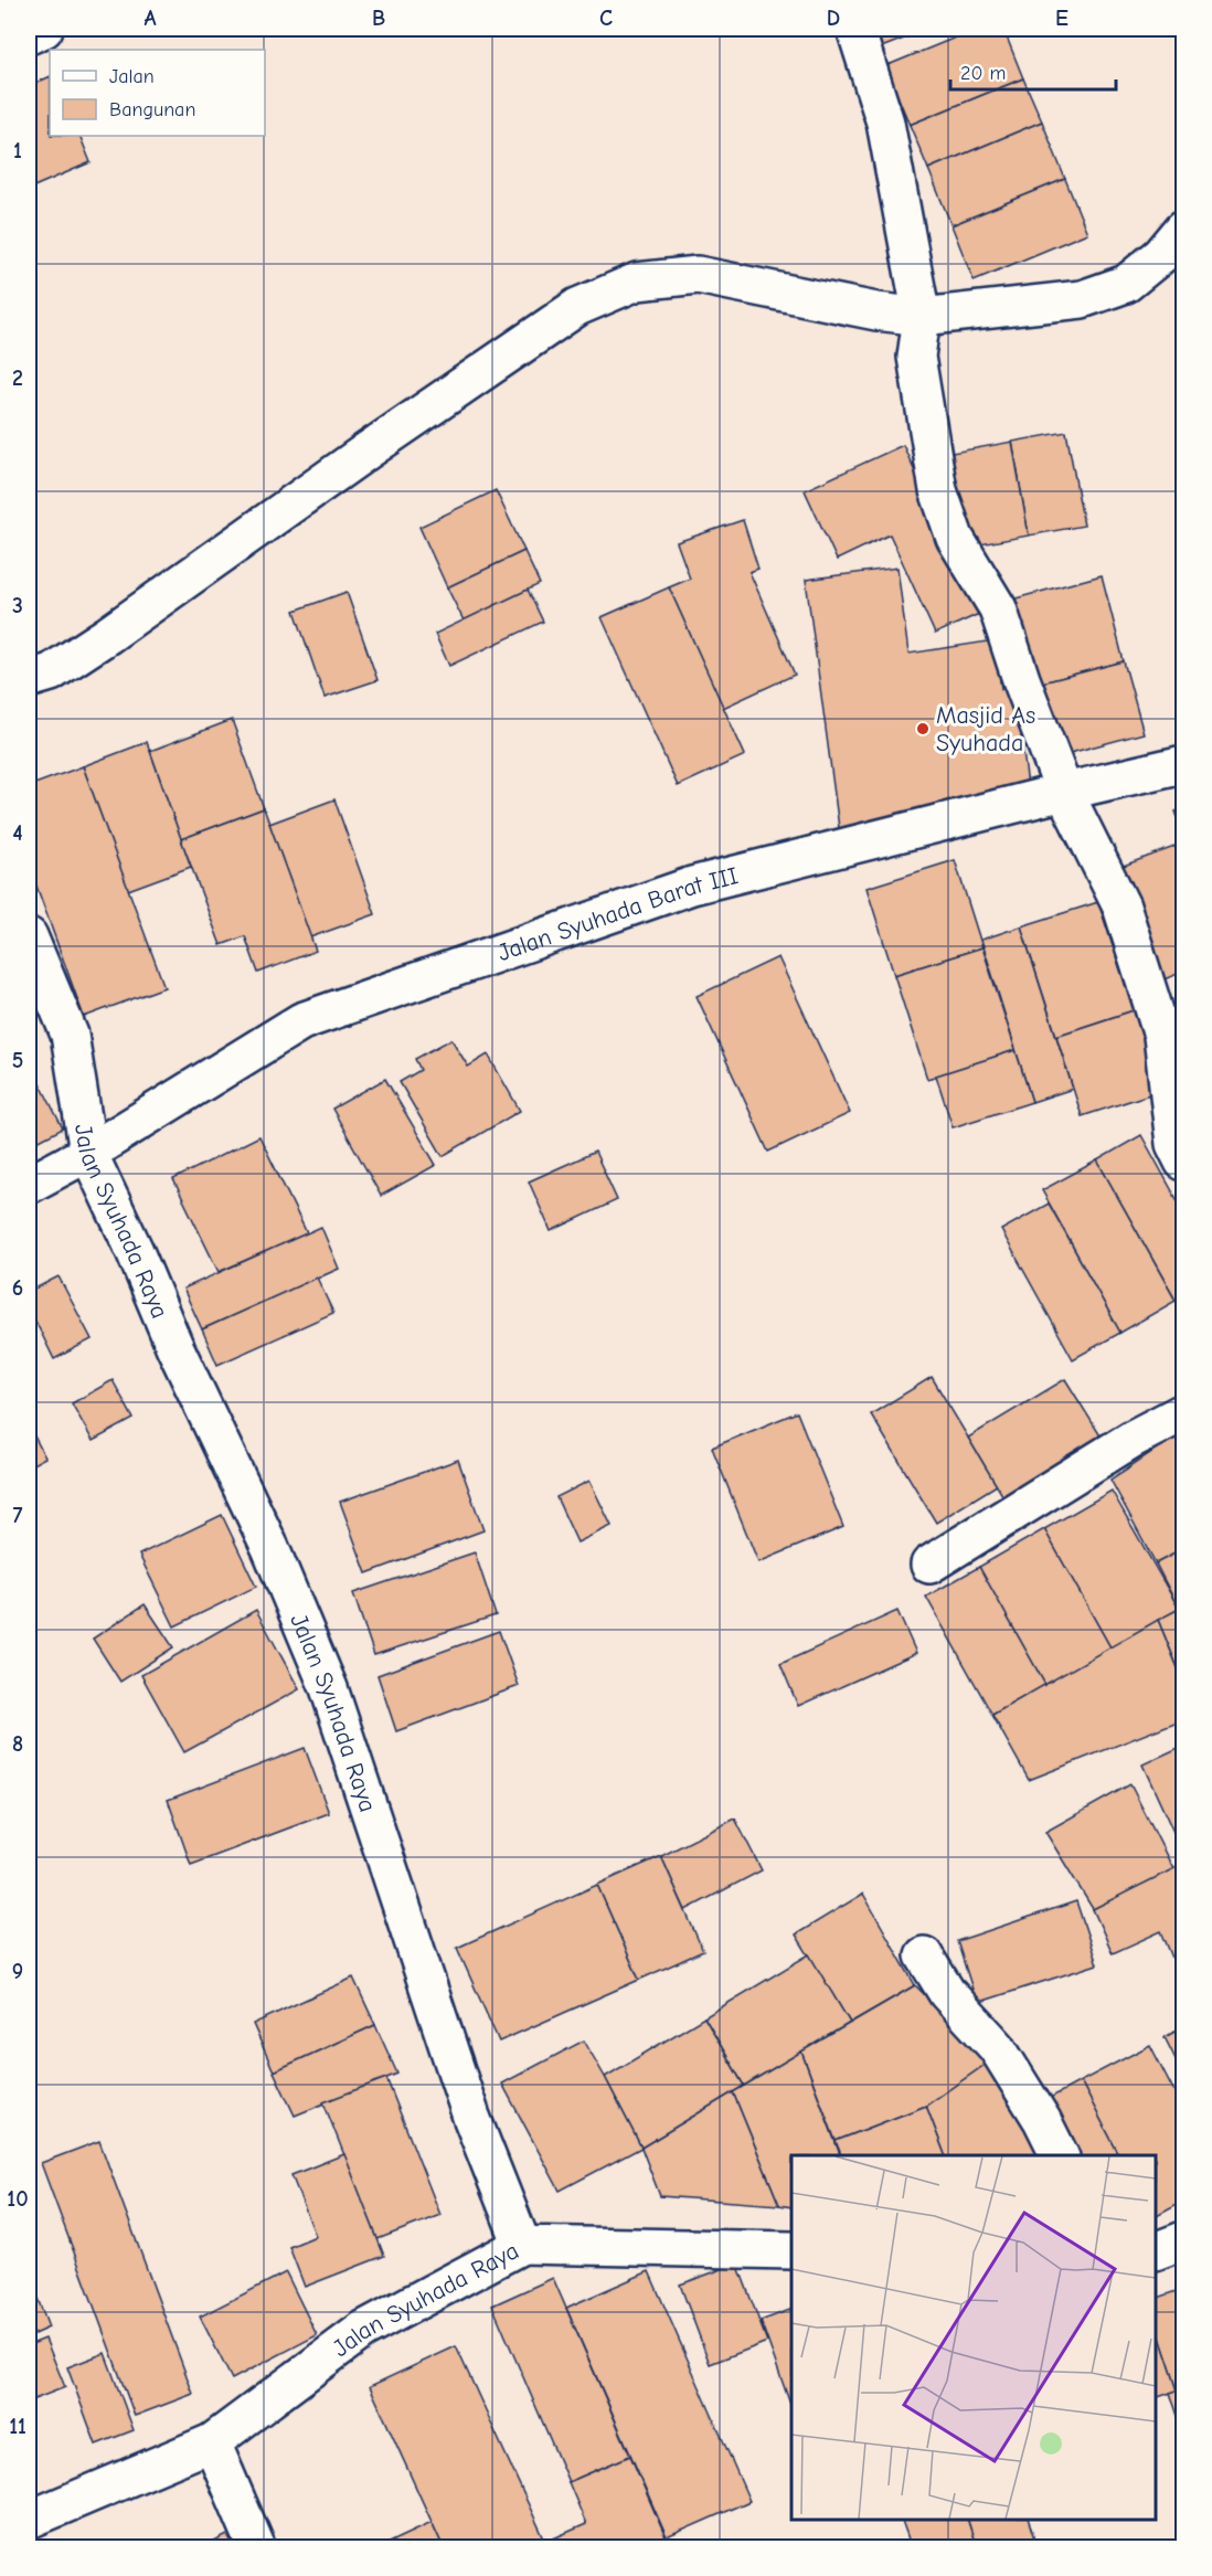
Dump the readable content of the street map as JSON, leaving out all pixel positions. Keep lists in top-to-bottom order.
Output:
{
  "streets": {
    "street": ["Jalan Syuhada Barat III", "Jalan Syuhada Raya"]
  },
  "crossings": [
    ["Jalan Syuhada Barat III", "Jalan Syuhada Raya"]
  ],
  "places": ["Masjid As Syuhada"],
  "legend": ["Jalan", "Bangunan"],
  "scale_bar": "20 m",
  "grid": {
    "columns": [
      "A",
      "B",
      "C",
      "D",
      "E"
    ],
    "rows": [
      "1",
      "2",
      "3",
      "4",
      "5",
      "6",
      "7",
      "8",
      "9",
      "10",
      "11"
    ]
  }
}
